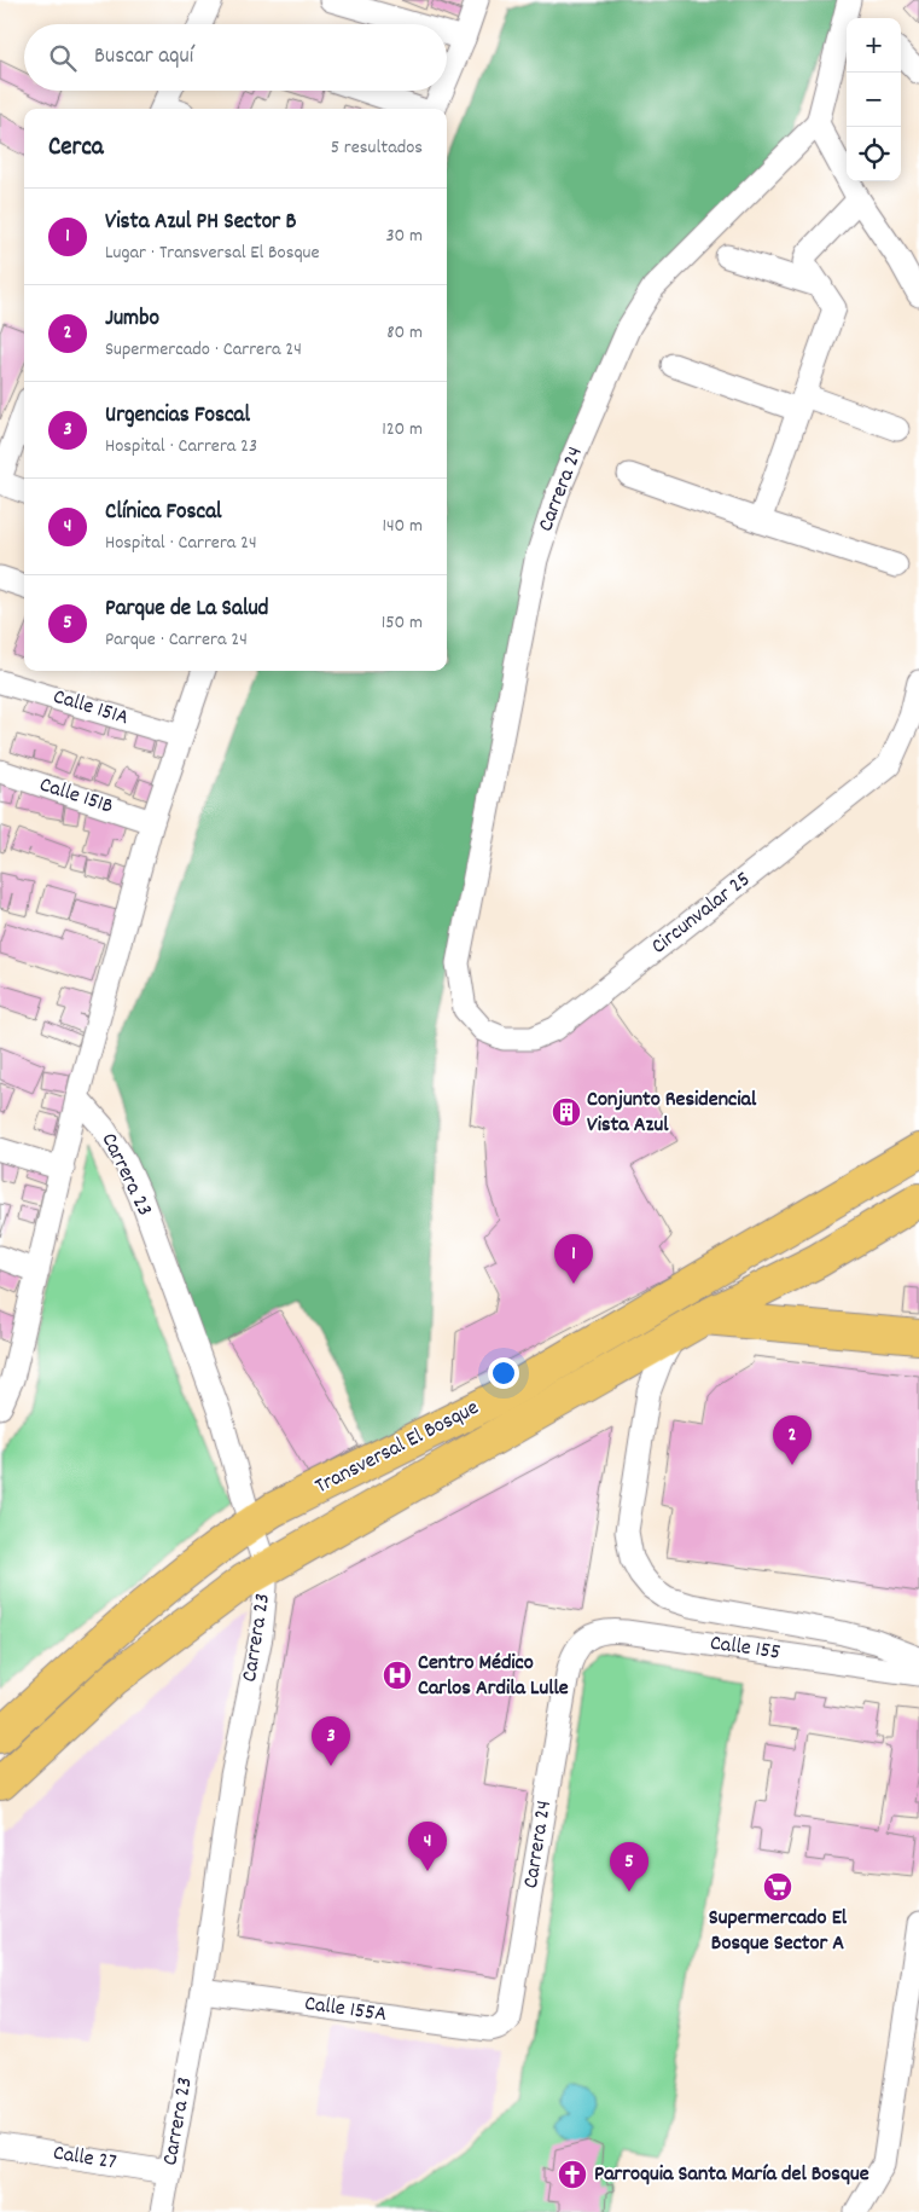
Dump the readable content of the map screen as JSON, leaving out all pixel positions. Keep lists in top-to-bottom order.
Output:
{
  "streets": {
    "main road": ["Transversal El Bosque"],
    "street": [
      "Carrera 24",
      "Calle 151A",
      "Calle 151B",
      "Circunvalar 25",
      "Carrera 23",
      "Calle 155",
      "Calle 155A",
      "Calle 27"
    ]
  },
  "crossings": [
    ["Carrera 24", "Circunvalar 25"],
    ["Carrera 24", "Calle 155"],
    ["Carrera 24", "Calle 155A"],
    ["Calle 151A", "Carrera 23"],
    ["Calle 151B", "Carrera 23"],
    ["Carrera 23", "Transversal El Bosque"],
    ["Carrera 23", "Calle 155A"],
    ["Carrera 23", "Calle 27"],
    ["Transversal El Bosque", "Calle 155"]
  ],
  "places": {
    "building": ["Conjunto Residencial Vista Azul"],
    "hospital": ["Centro Médico Carlos Ardila Lulle"],
    "supermarket": ["Supermercado El Bosque Sector A"],
    "church": ["Parroquia Santa María del Bosque"]
  },
  "page": {
    "map_buttons": ["+", "−"],
    "search": "Buscar aquí",
    "heading": ["Cerca", "5 resultados"],
    "list": [
      {
        "mark": "1",
        "name": "Vista Azul PH Sector B",
        "note": "Lugar · Transversal El Bosque",
        "value": "30 m"
      },
      {
        "mark": "2",
        "name": "Jumbo",
        "note": "Supermercado · Carrera 24",
        "value": "80 m"
      },
      {
        "mark": "3",
        "name": "Urgencias Foscal",
        "note": "Hospital · Carrera 23",
        "value": "120 m"
      },
      {
        "mark": "4",
        "name": "Clínica Foscal",
        "note": "Hospital · Carrera 24",
        "value": "140 m"
      },
      {
        "mark": "5",
        "name": "Parque de La Salud",
        "note": "Parque · Carrera 24",
        "value": "150 m"
      }
    ],
    "pins": [
      "1",
      "2",
      "3",
      "4",
      "5"
    ]
  }
}
